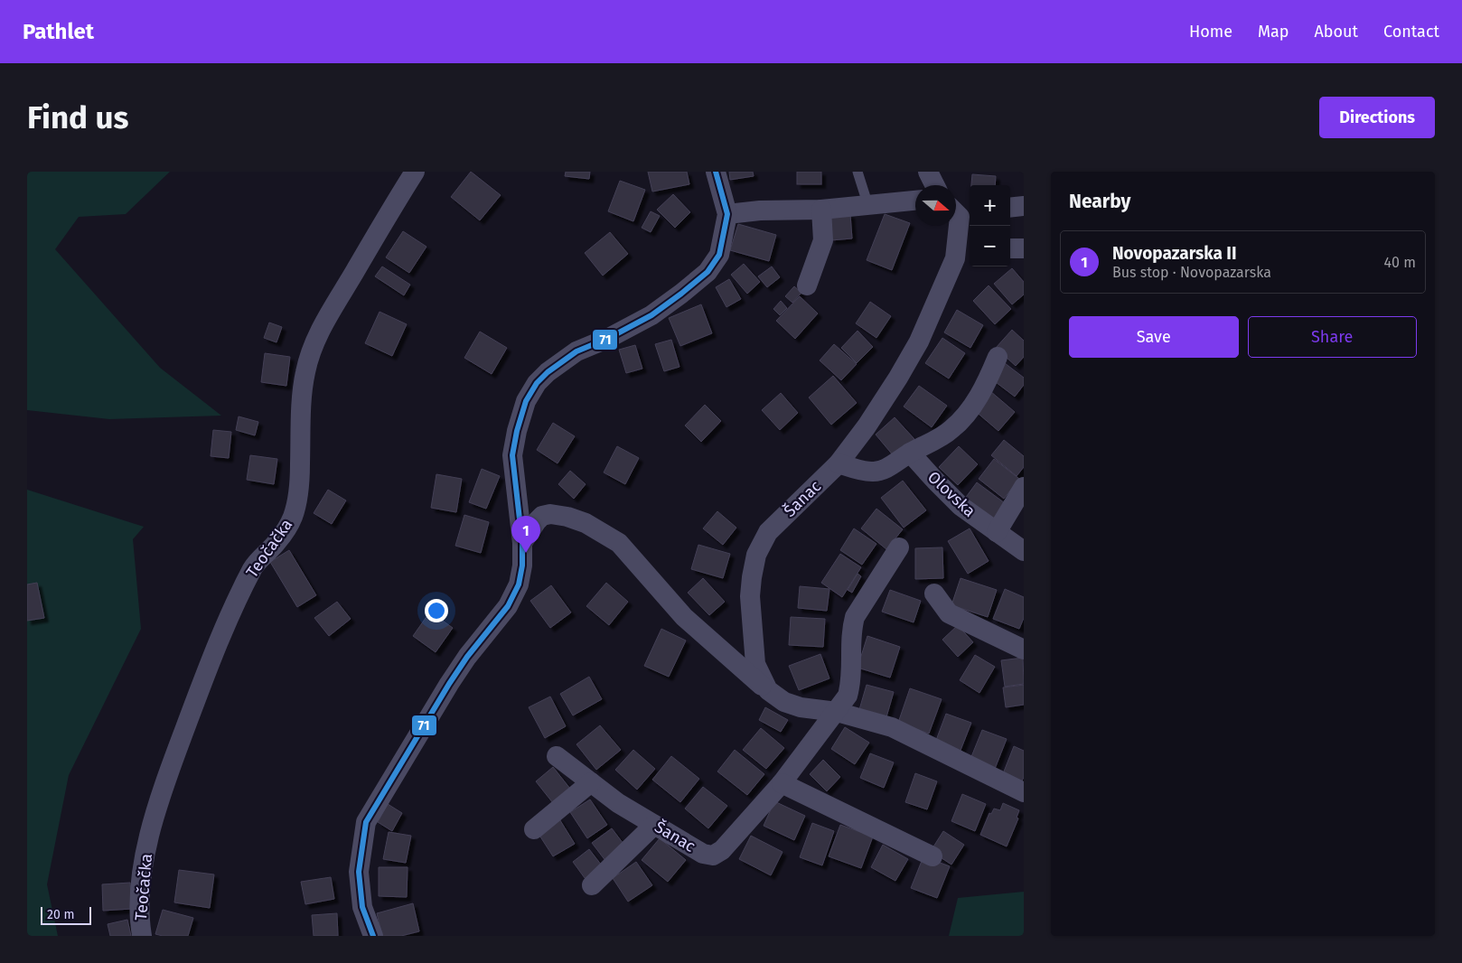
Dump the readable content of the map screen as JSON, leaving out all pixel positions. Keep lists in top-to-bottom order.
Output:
{
  "streets": {
    "street": ["Olovska", "Šanac", "Teočačka"]
  },
  "lines": ["transit line 71"],
  "scale_bar": "20 m",
  "north": "right",
  "page": {
    "header": "Pathlet",
    "nav": [
      "Home",
      "Map",
      "About",
      "Contact"
    ],
    "buttons": [
      "Directions",
      ["Save", "Share"]
    ],
    "title": "Find us",
    "heading": "Nearby",
    "map_buttons": ["+", "−"],
    "list": [
      {
        "mark": "1",
        "name": "Novopazarska II",
        "note": "Bus stop · Novopazarska",
        "value": "40 m"
      }
    ],
    "pins": "1",
    "scale": "20 m"
  }
}
